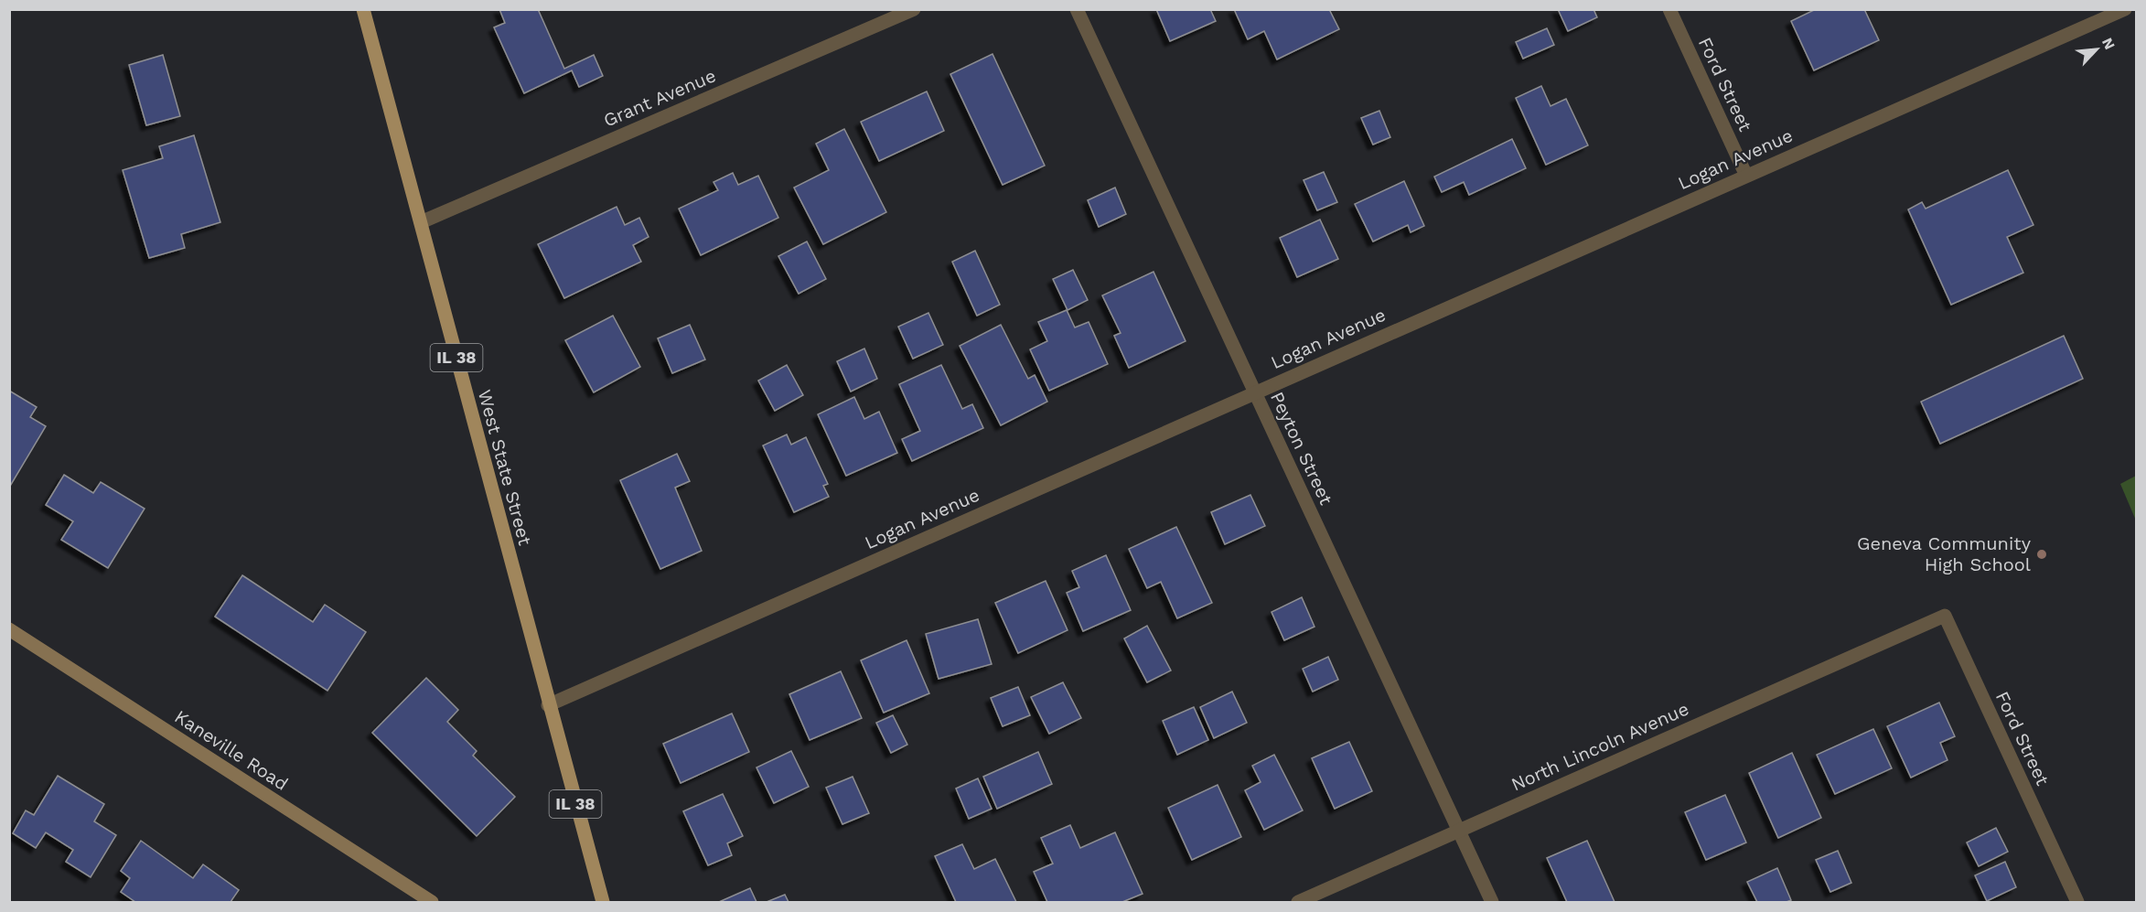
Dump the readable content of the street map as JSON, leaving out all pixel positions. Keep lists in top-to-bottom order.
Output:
{
  "streets": {
    "main road": ["IL 38", "West State Street", "Kaneville Road"],
    "street": [
      "Ford Street",
      "Grant Avenue",
      "Logan Avenue",
      "Peyton Street",
      "North Lincoln Avenue"
    ]
  },
  "crossings": [
    ["Ford Street", "Logan Avenue"],
    ["Ford Street", "North Lincoln Avenue"],
    ["Grant Avenue", "West State Street"],
    ["Logan Avenue", "Peyton Street"],
    ["Logan Avenue", "West State Street"],
    ["Peyton Street", "North Lincoln Avenue"]
  ],
  "places": ["Geneva Community High School"],
  "north": "top right"
}
